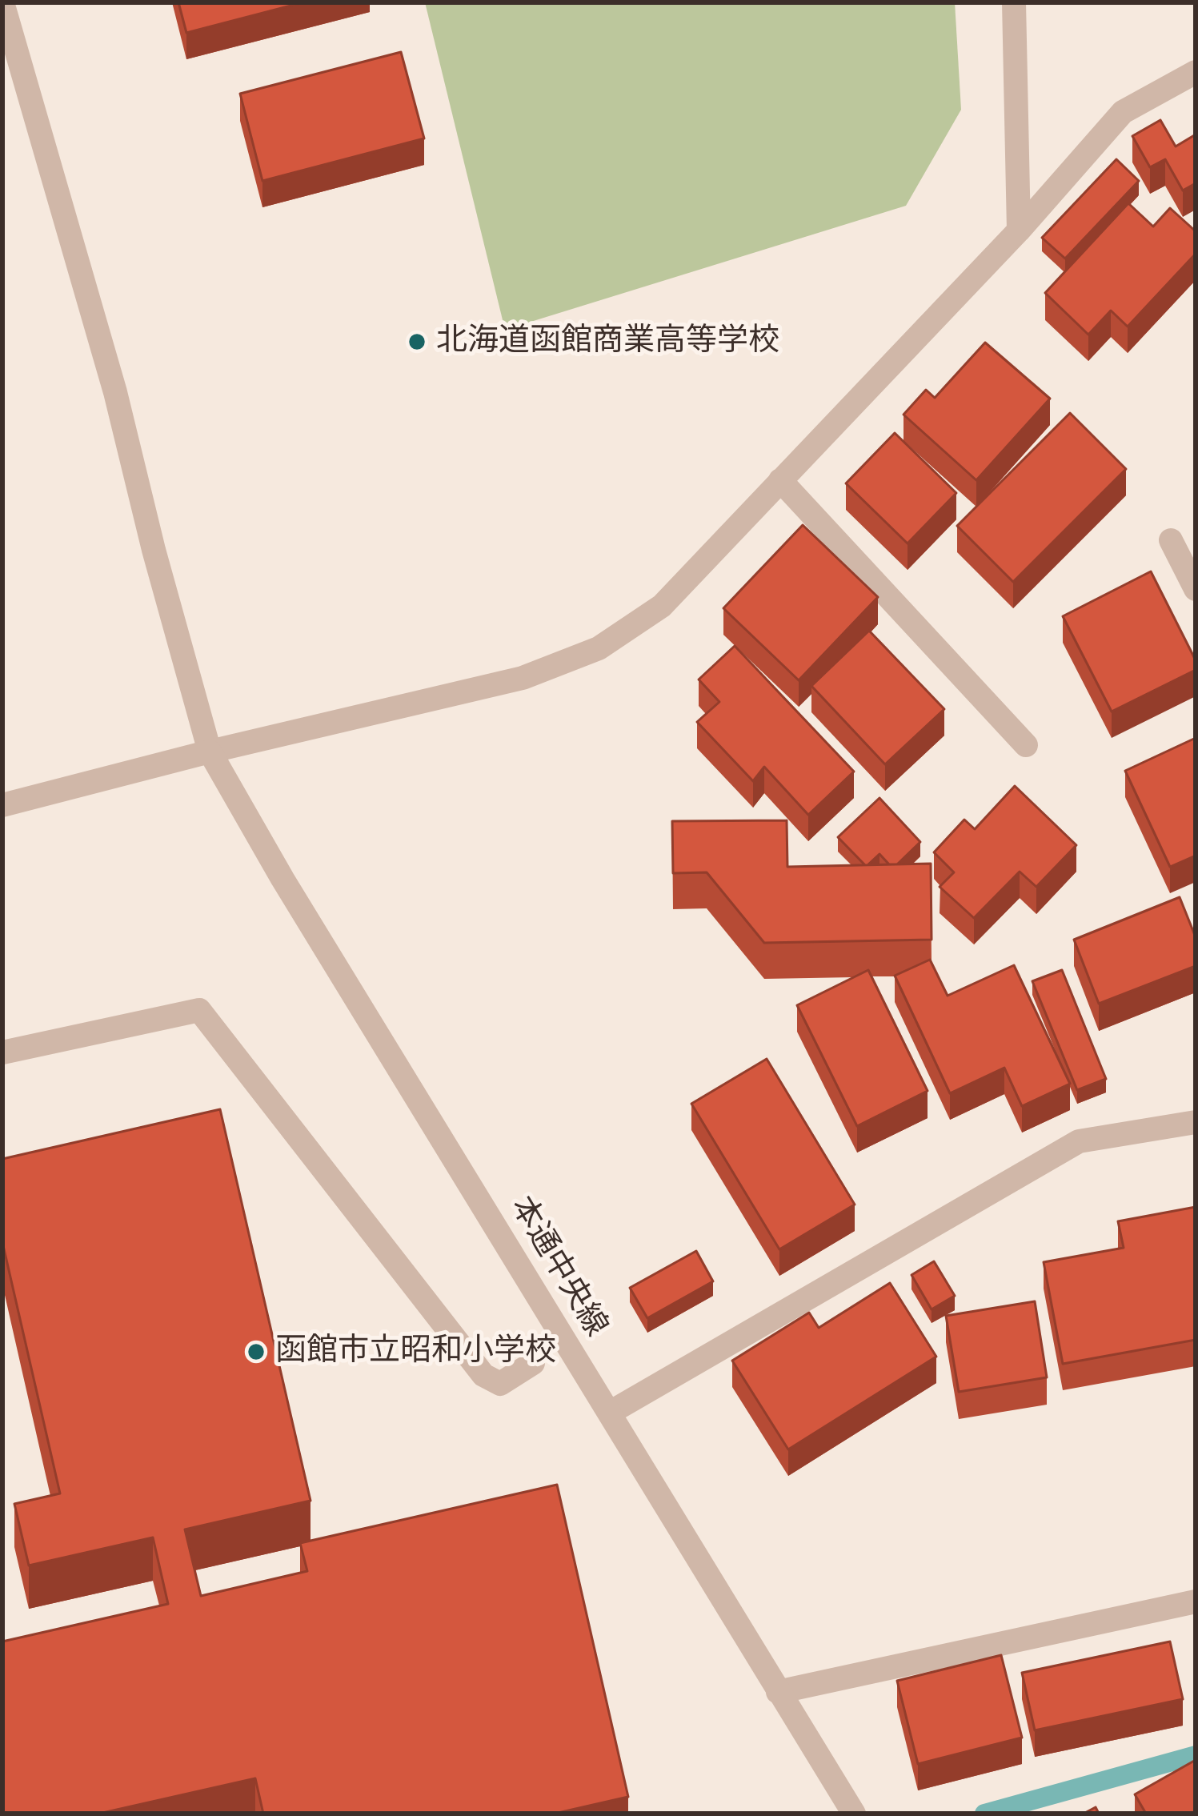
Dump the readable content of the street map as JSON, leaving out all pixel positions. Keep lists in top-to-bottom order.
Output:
{
  "streets": {
    "street": ["本通中央線"]
  },
  "places": ["北海道函館商業高等学校", "函館市立昭和小学校"]
}
